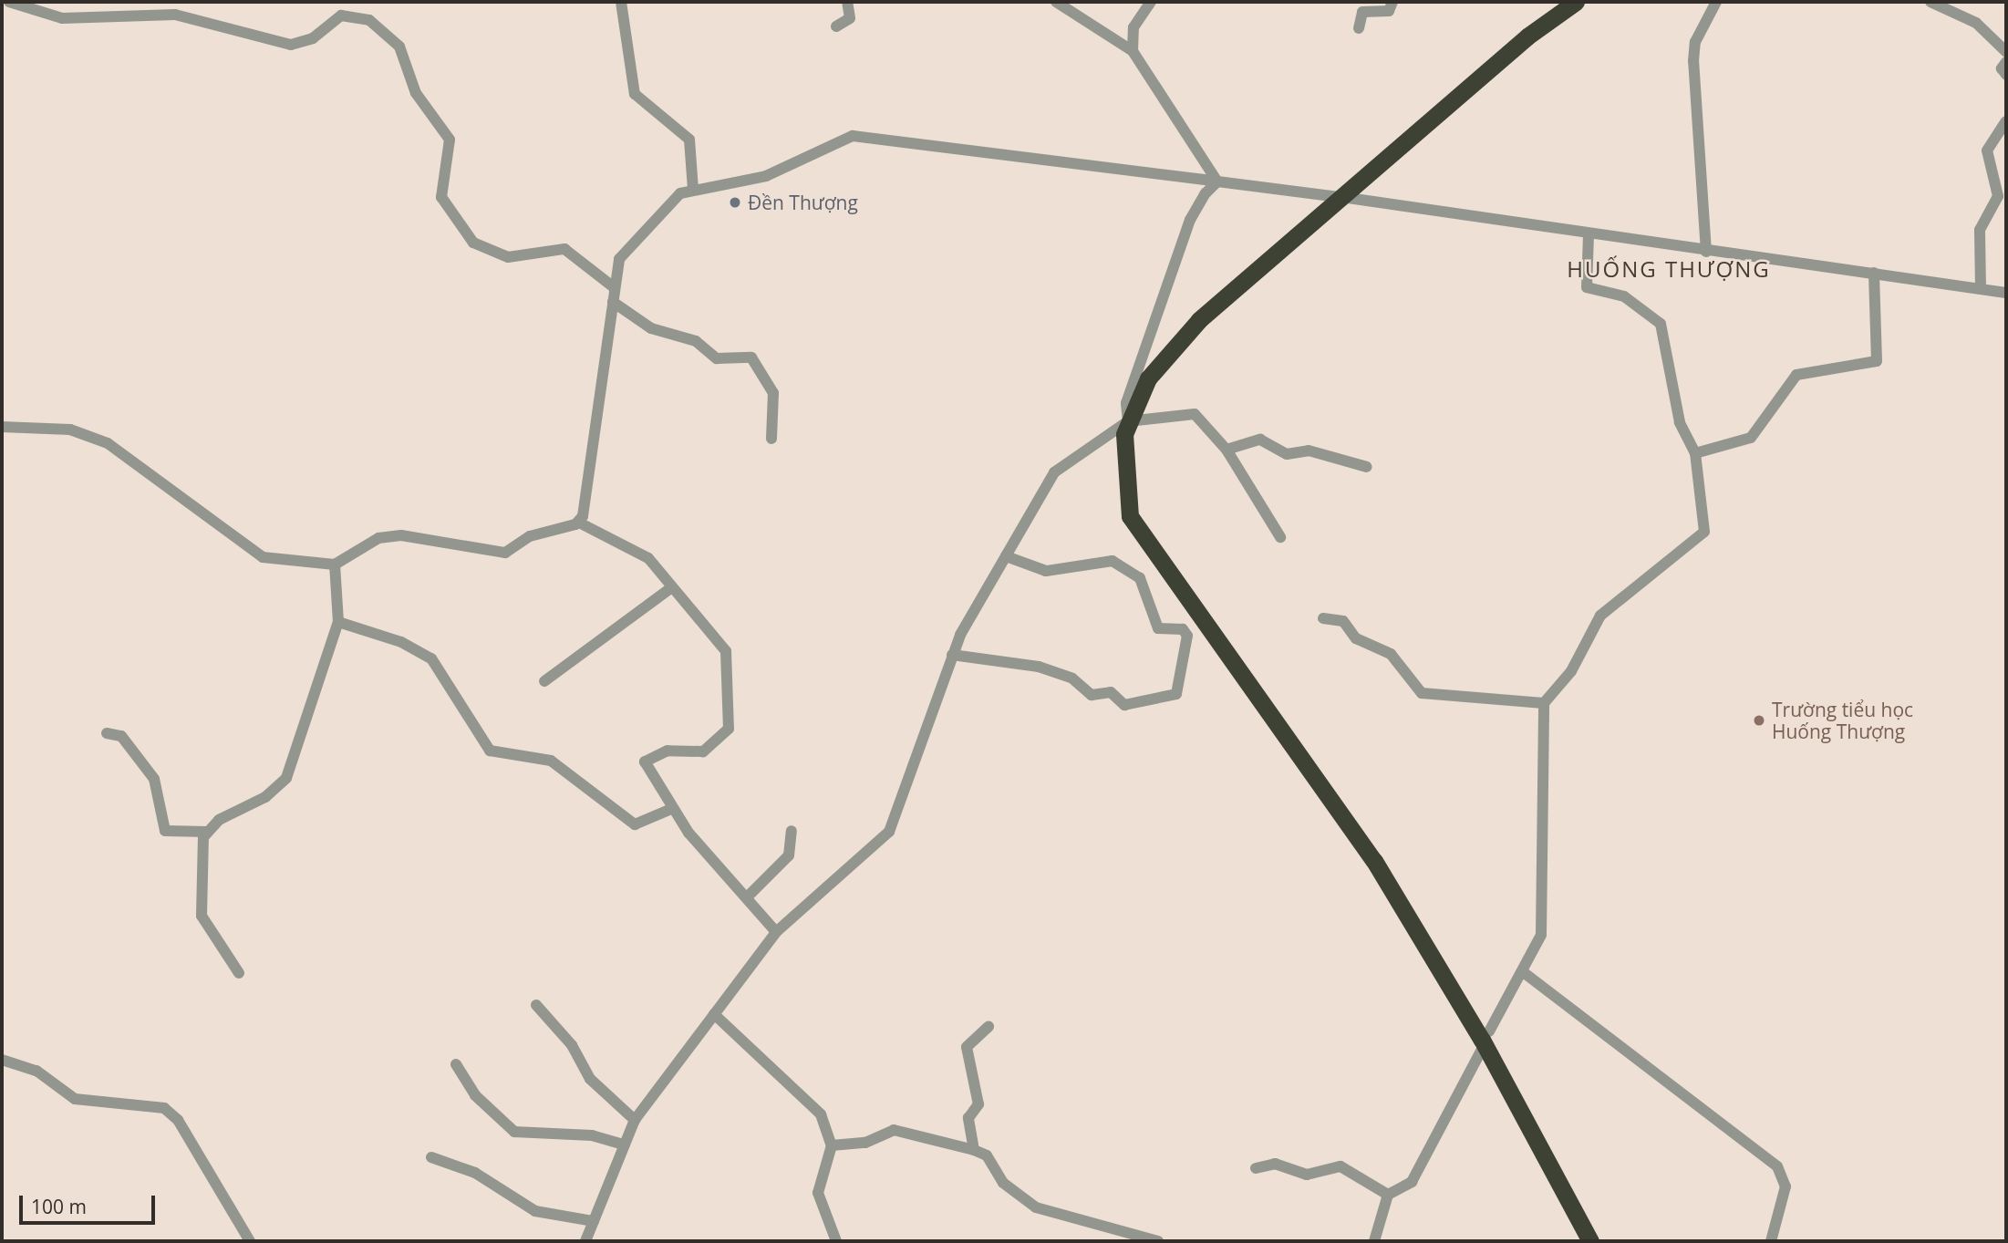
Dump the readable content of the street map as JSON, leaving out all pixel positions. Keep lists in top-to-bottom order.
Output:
{
  "districts": ["HUỐNG THƯỢNG"],
  "places": ["Đền Thượng", "Trường tiểu học Huống Thượng"],
  "scale_bar": "100 m"
}
